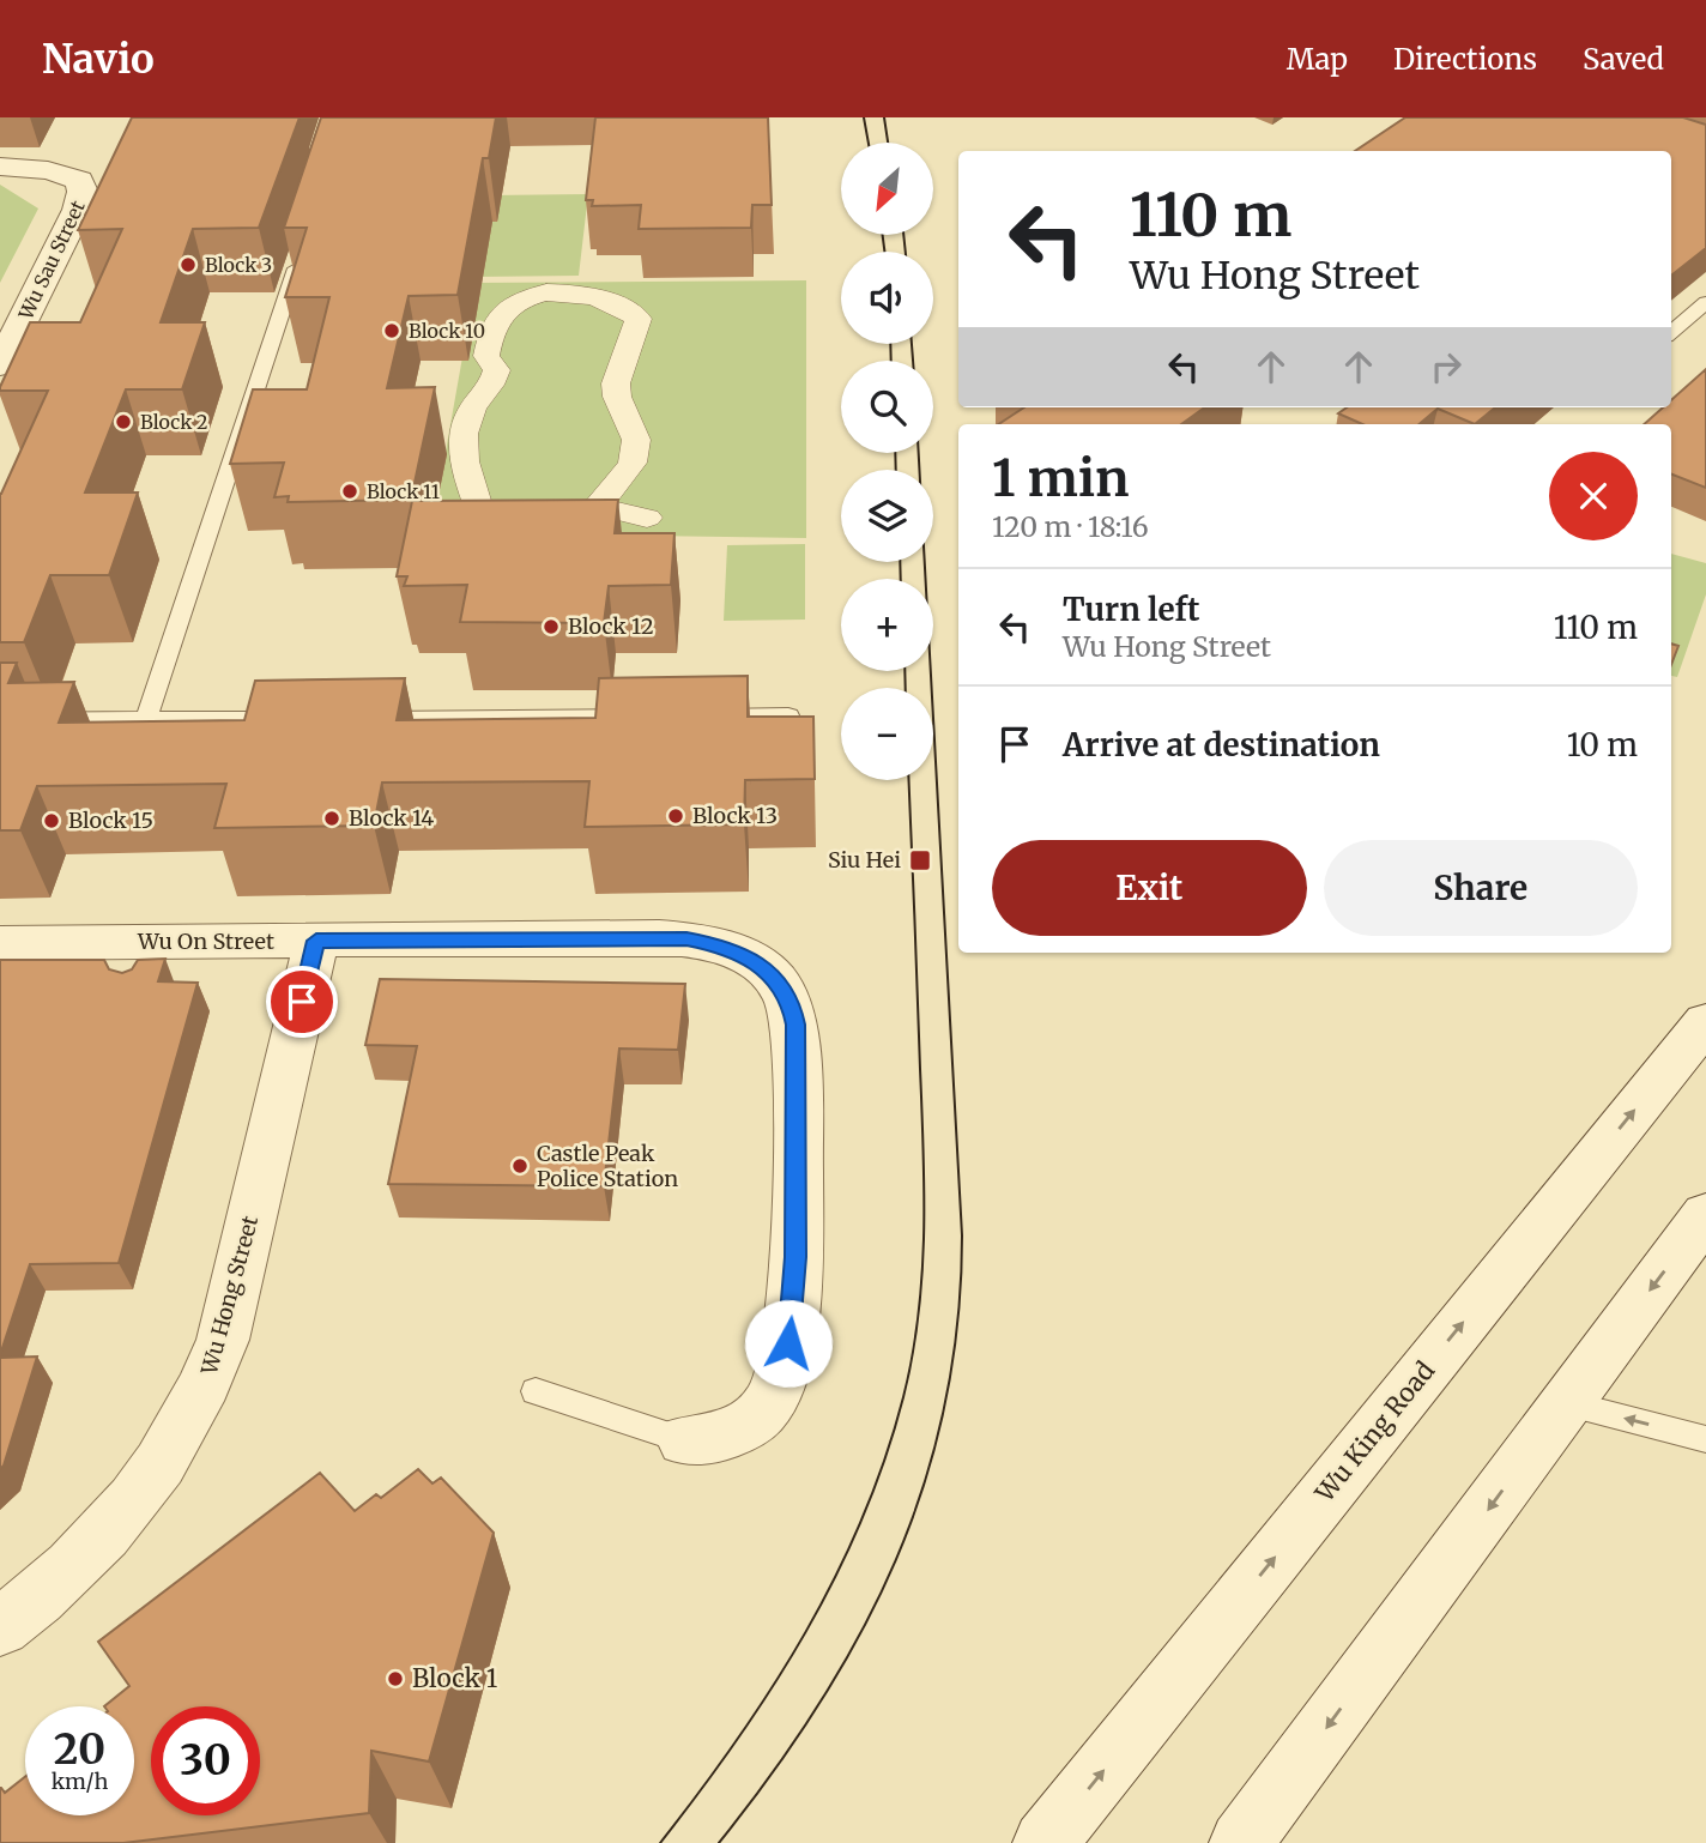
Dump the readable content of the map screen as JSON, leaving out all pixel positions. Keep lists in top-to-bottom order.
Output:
{
  "streets": {
    "street": [
      "Wu Sau Street",
      "Wu On Street",
      "Wu Hong Street",
      "Wu King Road"
    ]
  },
  "crossings": [
    ["Wu On Street", "Wu Hong Street"]
  ],
  "places": {
    "other": [
      "Block 3",
      "Block 10",
      "Block 2",
      "Block 11",
      "Block 12",
      "Block 13",
      "Block 14",
      "Block 15",
      "Castle Peak Police Station",
      "Block 1"
    ],
    "transit": ["Siu Hei"]
  },
  "north": "bottom left",
  "page": {
    "header": "Navio",
    "nav": ["Map", "Directions", "Saved"],
    "map_buttons": ["+", "−"],
    "turn": ["110 m", "Wu Hong Street"],
    "heading": ["1 min", "120 m · 18:16"],
    "list": [
      {
        "name": "Turn left",
        "note": "Wu Hong Street",
        "value": "110 m"
      },
      {
        "name": "Arrive at destination",
        "value": "10 m"
      }
    ],
    "buttons": ["Exit", "Share"],
    "speed": "20 km/h",
    "limit": "30"
  }
}
